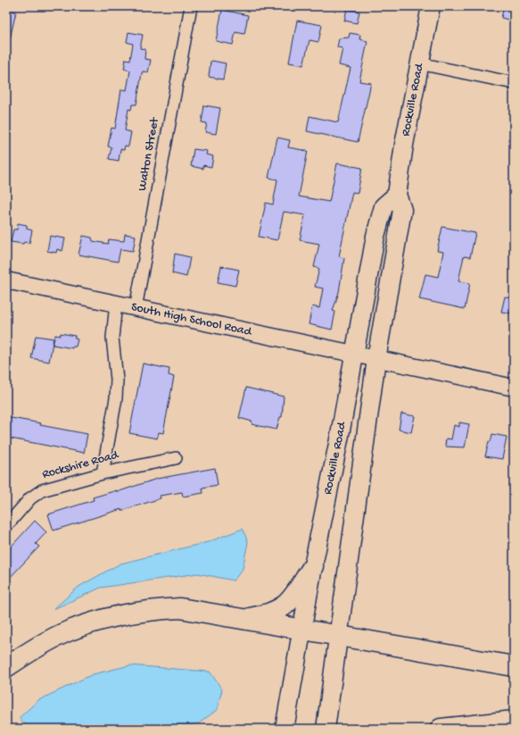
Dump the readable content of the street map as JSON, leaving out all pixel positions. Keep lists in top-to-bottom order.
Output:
{
  "streets": {
    "main road": ["Rockville Road"],
    "street": ["Walton Street", "South High School Road", "Rockshire Road"]
  },
  "crossings": [
    ["Rockville Road", "South High School Road"],
    ["Walton Street", "South High School Road"]
  ]
}
